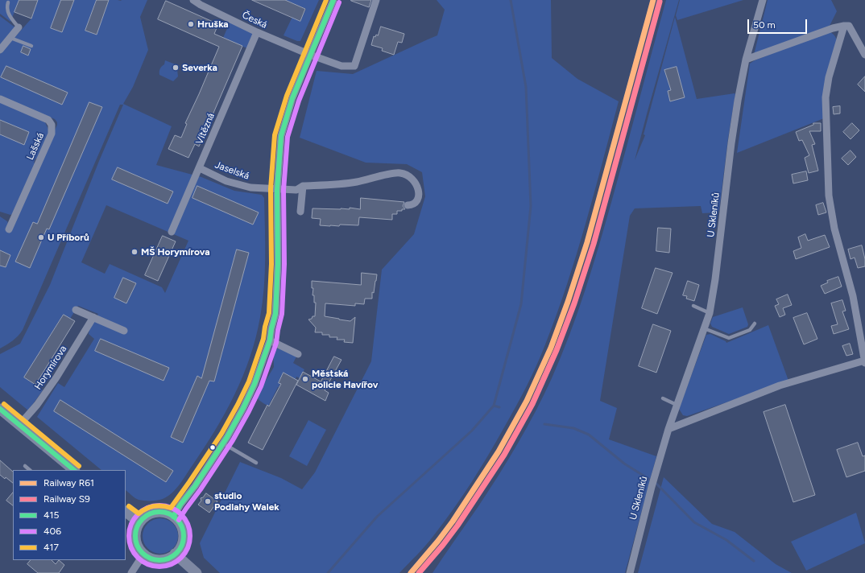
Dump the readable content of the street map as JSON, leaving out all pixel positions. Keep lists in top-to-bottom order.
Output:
{
  "streets": {
    "street": [
      "Česká",
      "Vítězná",
      "Lašská",
      "Jaselská",
      "U Skleníků",
      "Horymírova"
    ]
  },
  "crossings": [
    ["Česká", "Vítězná"],
    ["Vítězná", "Jaselská"]
  ],
  "places": [
    "Hruška",
    "Severka",
    "U Příborů",
    "MŠ Horymírova",
    "Městská policie Havířov",
    "studio Podlahy Walek"
  ],
  "lines": [
    "rail line R61",
    "transit line 415",
    "transit line 417",
    "rail line S9",
    "transit line 406"
  ],
  "legend": [
    "Railway R61",
    "Railway S9",
    "415",
    "406",
    "417"
  ],
  "scale_bar": "50 m"
}
